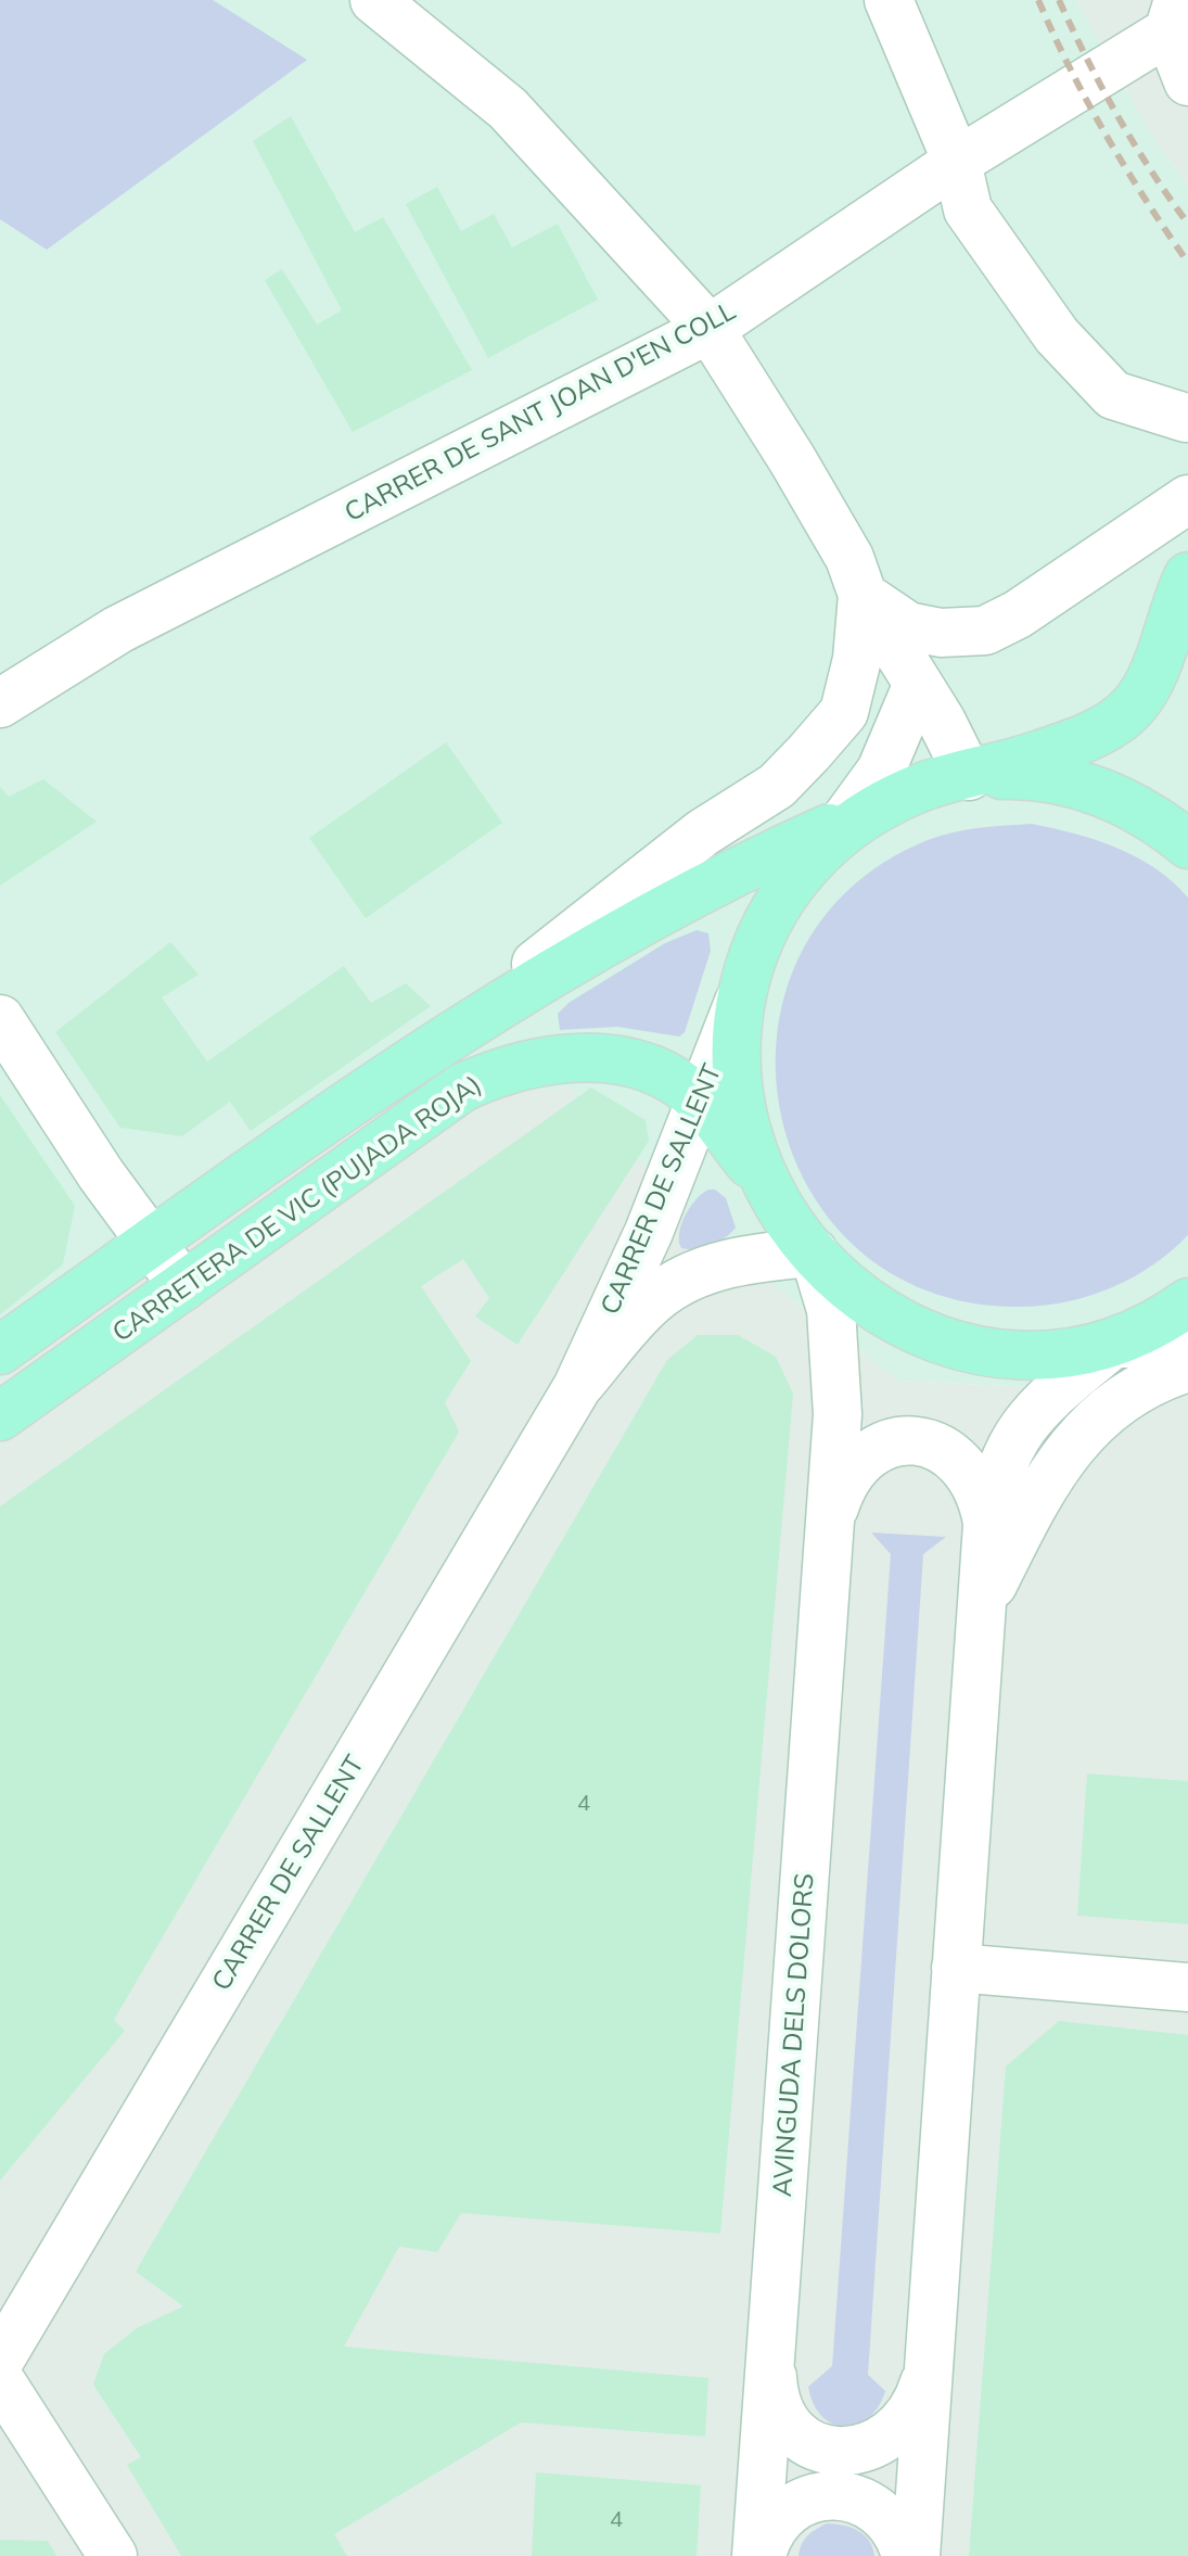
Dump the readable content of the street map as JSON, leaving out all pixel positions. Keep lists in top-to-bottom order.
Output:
{
  "streets": {
    "main road": ["CARRETERA DE VIC (PUJADA ROJA)"],
    "street": ["CARRER DE SANT JOAN D'EN COLL", "CARRER DE SALLENT", "AVINGUDA DELS DOLORS"]
  },
  "crossings": [
    ["CARRER DE SALLENT", "CARRETERA DE VIC (PUJADA ROJA)"],
    ["CARRER DE SALLENT", "AVINGUDA DELS DOLORS"]
  ],
  "house_numbers": ["4", "4"]
}
